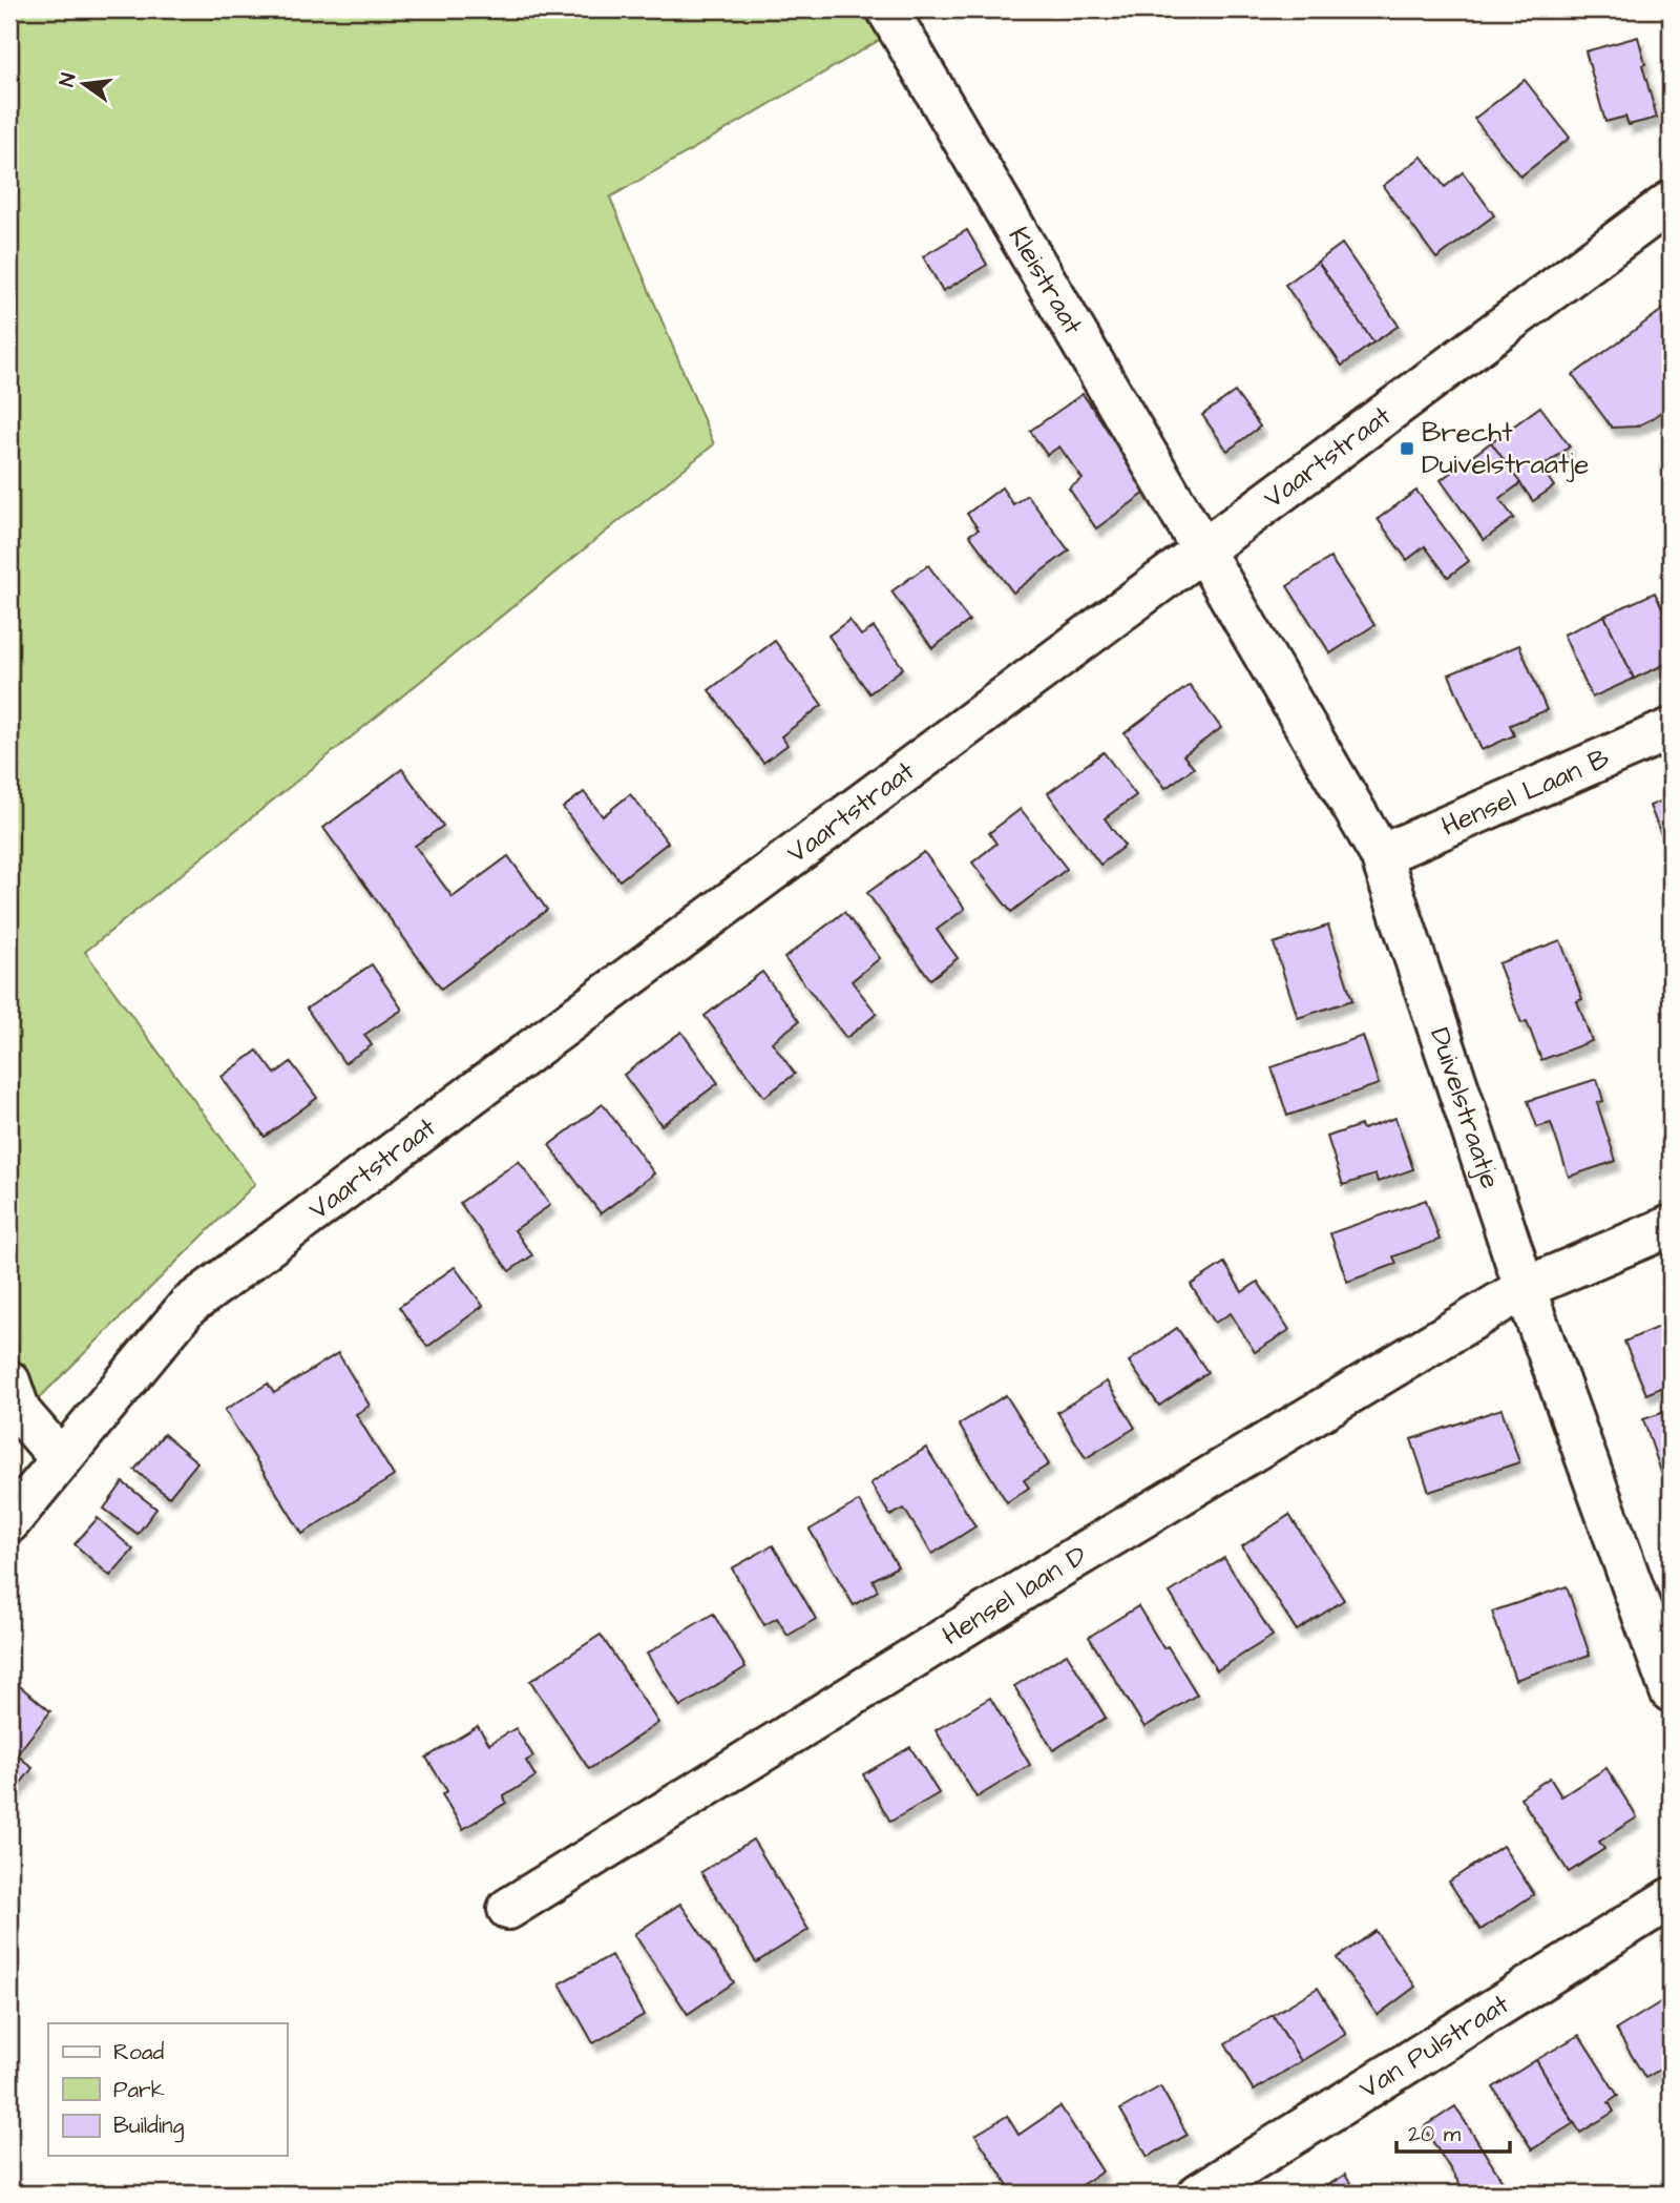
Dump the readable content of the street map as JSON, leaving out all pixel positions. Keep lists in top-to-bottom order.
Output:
{
  "streets": {
    "street": [
      "Kleistraat",
      "Vaartstraat",
      "Hensel Laan B",
      "Duivelstraatje",
      "Hensel laan D",
      "Van Pulstraat"
    ]
  },
  "crossings": [
    ["Kleistraat", "Vaartstraat"],
    ["Kleistraat", "Duivelstraatje"],
    ["Vaartstraat", "Duivelstraatje"],
    ["Hensel Laan B", "Duivelstraatje"],
    ["Duivelstraatje", "Hensel laan D"]
  ],
  "places": {
    "transit": ["Brecht Duivelstraatje"]
  },
  "legend": ["Road", "Park", "Building"],
  "scale_bar": "20 m",
  "north": "left"
}
